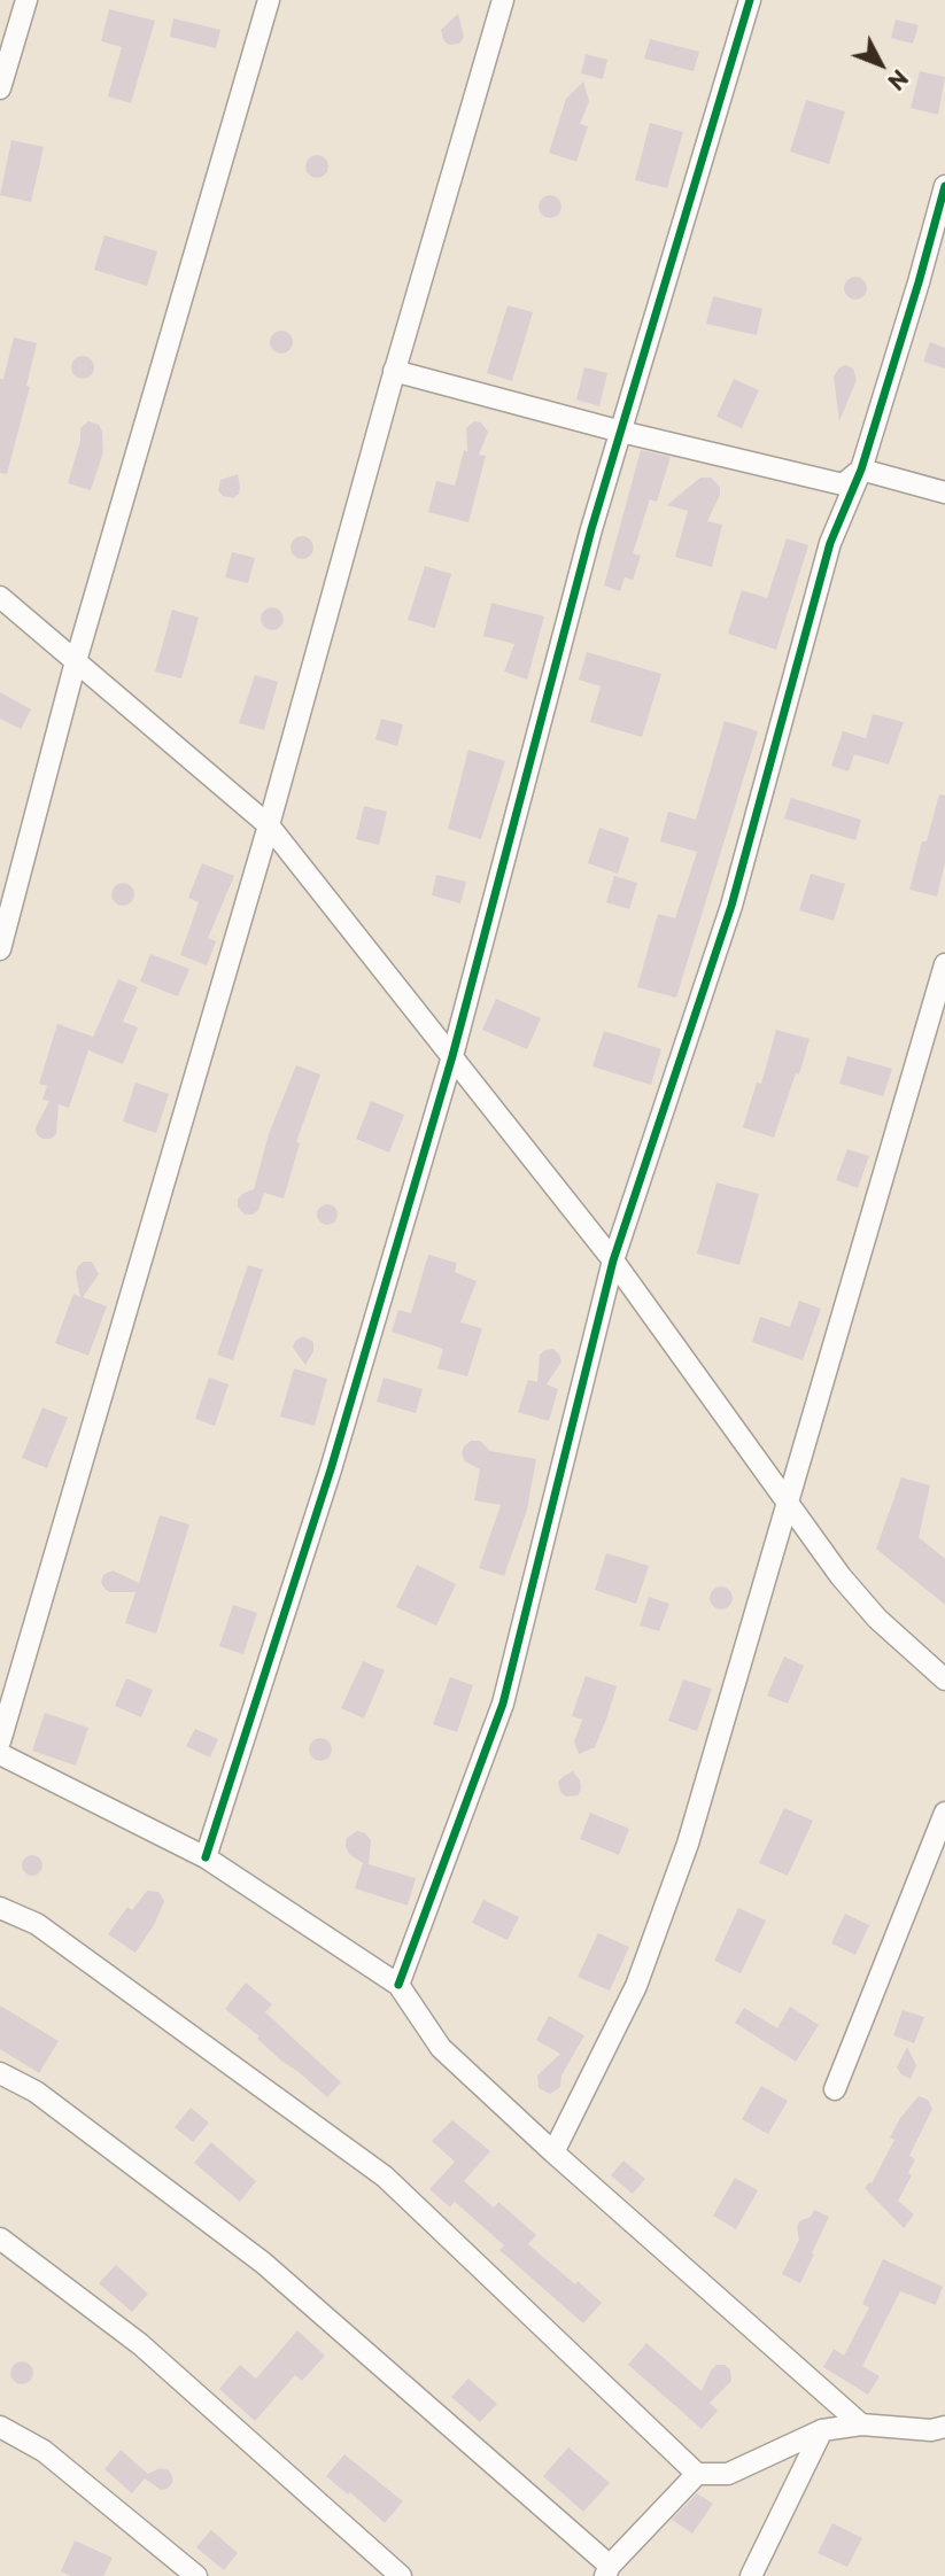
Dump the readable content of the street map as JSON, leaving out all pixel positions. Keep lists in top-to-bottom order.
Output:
{
  "north": "bottom right"
}
